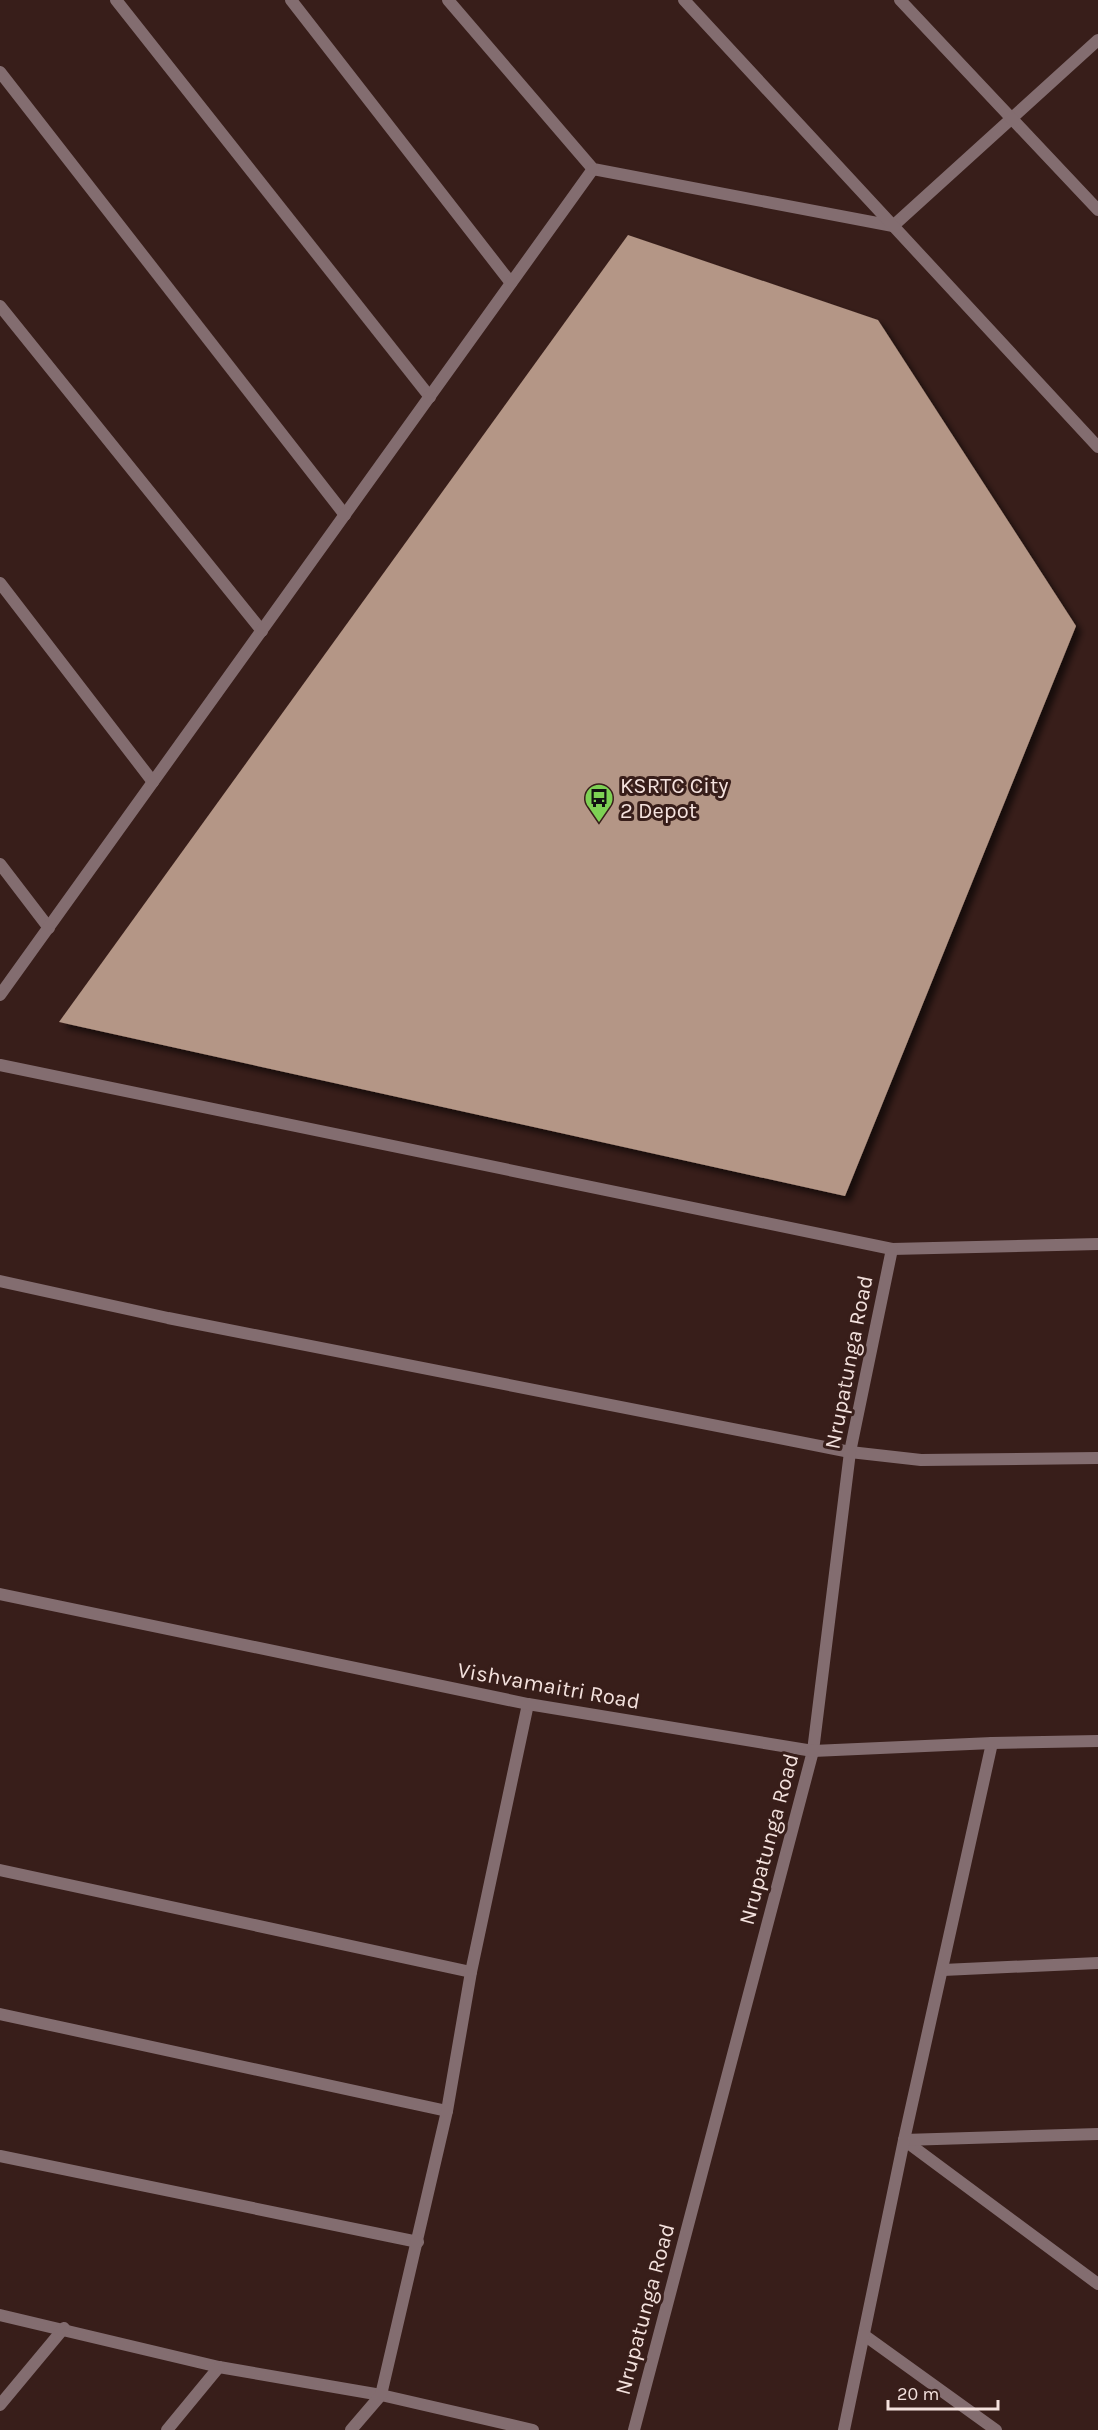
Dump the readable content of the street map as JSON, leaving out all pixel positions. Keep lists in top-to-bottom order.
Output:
{
  "streets": {
    "street": ["Nrupatunga Road", "Vishvamaitri Road"]
  },
  "crossings": [
    ["Nrupatunga Road", "Vishvamaitri Road"]
  ],
  "places": {
    "bus stop": ["KSRTC City 2 Depot"]
  },
  "scale_bar": "20 m"
}
